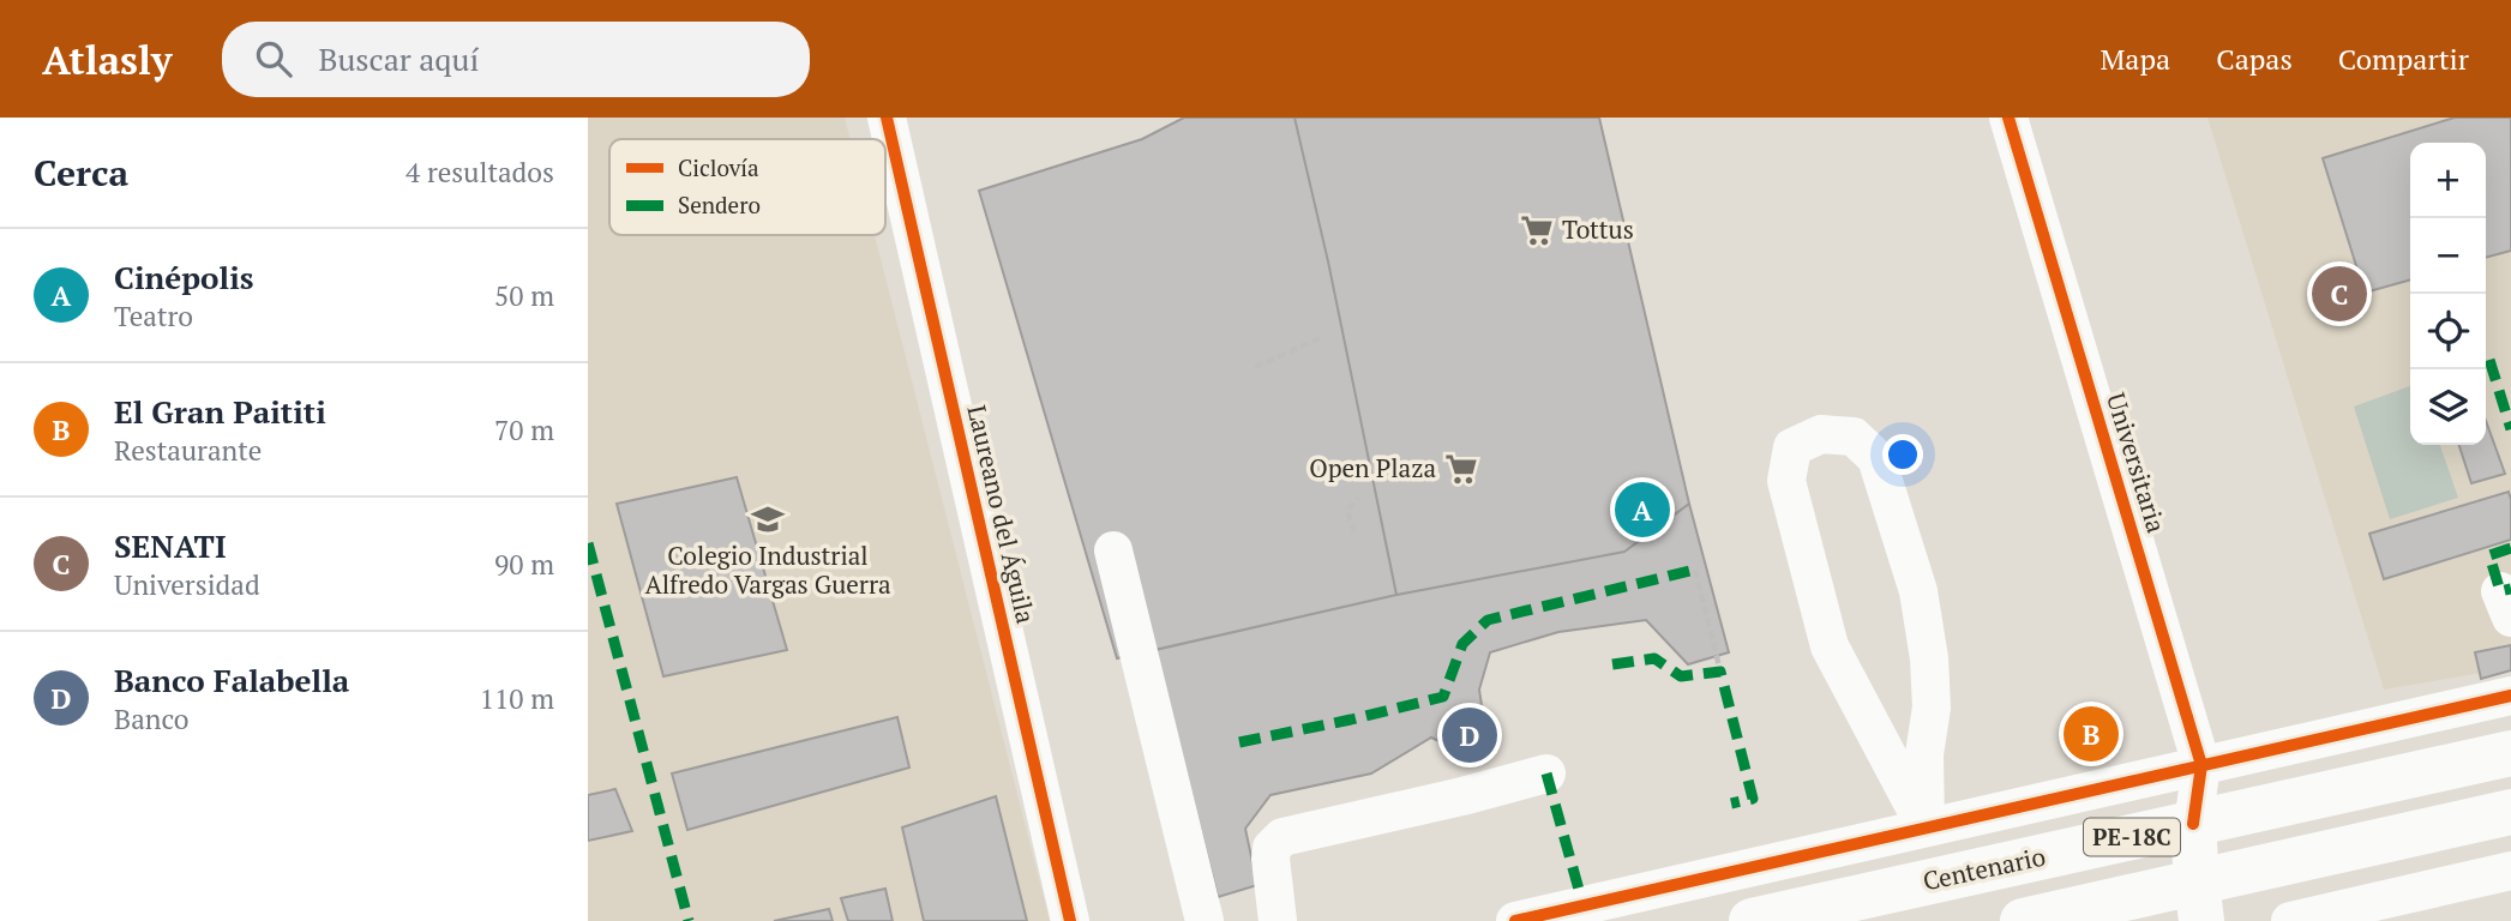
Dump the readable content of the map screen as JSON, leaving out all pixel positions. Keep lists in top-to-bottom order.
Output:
{
  "streets": {
    "main road": ["Universitaria", "PE-18C", "Centenario"],
    "street": ["Laureano del Águila"]
  },
  "crossings": [
    ["Universitaria", "PE-18C"],
    ["Universitaria", "Centenario"]
  ],
  "places": {
    "supermarket": ["Tottus", "Open Plaza"],
    "school or university": ["Colegio Industrial Alfredo Vargas Guerra"]
  },
  "legend": ["Ciclovía", "Sendero"],
  "page": {
    "header": "Atlasly",
    "search": "Buscar aquí",
    "nav": ["Mapa", "Capas", "Compartir"],
    "heading": ["Cerca", "4 resultados"],
    "map_buttons": ["+", "−"],
    "list": [
      {
        "mark": "A",
        "name": "Cinépolis",
        "note": "Teatro",
        "value": "50 m"
      },
      {
        "mark": "B",
        "name": "El Gran Paititi",
        "note": "Restaurante",
        "value": "70 m"
      },
      {
        "mark": "C",
        "name": "SENATI",
        "note": "Universidad",
        "value": "90 m"
      },
      {
        "mark": "D",
        "name": "Banco Falabella",
        "note": "Banco",
        "value": "110 m"
      }
    ],
    "pins": [
      "C",
      "A",
      "B",
      "D"
    ]
  }
}
